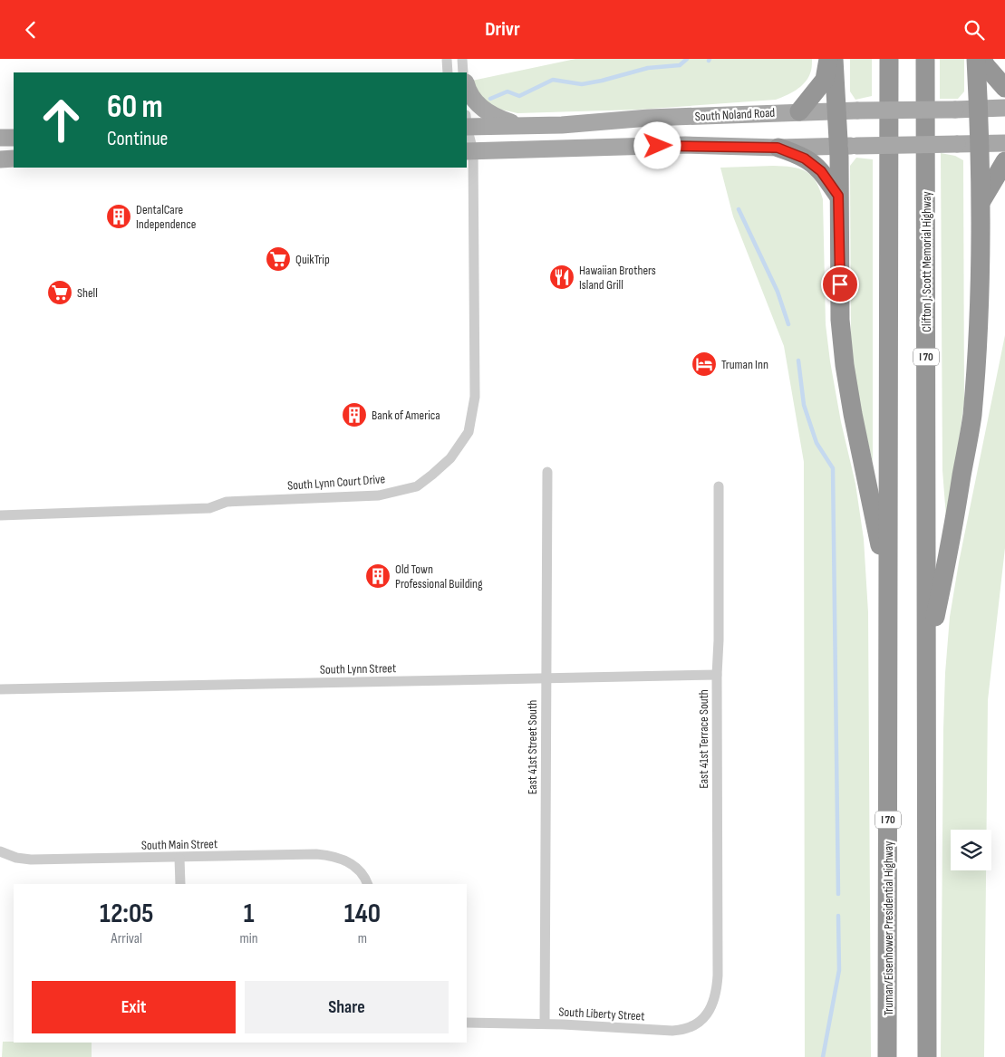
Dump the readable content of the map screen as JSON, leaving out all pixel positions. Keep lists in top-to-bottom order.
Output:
{
  "streets": {
    "highway": ["Clifton J. Scott Memorial Highway", "I 70", "Truman/Eisenhower Presidential Highway"],
    "main road": ["South Noland Road"],
    "street": [
      "South Lynn Court Drive",
      "South Lynn Street",
      "East 41st Terrace South",
      "East 41st Street South",
      "South Main Street",
      "South Liberty Street"
    ]
  },
  "crossings": [
    ["Clifton J. Scott Memorial Highway", "I 70"],
    ["I 70", "Truman/Eisenhower Presidential Highway"],
    ["South Lynn Street", "East 41st Terrace South"],
    ["South Lynn Street", "East 41st Street South"],
    ["East 41st Terrace South", "South Liberty Street"],
    ["East 41st Street South", "South Liberty Street"]
  ],
  "places": {
    "building": ["DentalCare Independence", "Bank of America", "Old Town Professional Building"],
    "supermarket": ["QuikTrip", "Shell"],
    "restaurant": ["Hawaiian Brothers Island Grill"],
    "hotel": ["Truman Inn"]
  },
  "page": {
    "header": "Drivr",
    "turn": ["60 m", "Continue"],
    "eta": [
      "12:05",
      "Arrival",
      "1",
      "min",
      "140",
      "m"
    ],
    "buttons": ["Exit", "Share"]
  }
}
